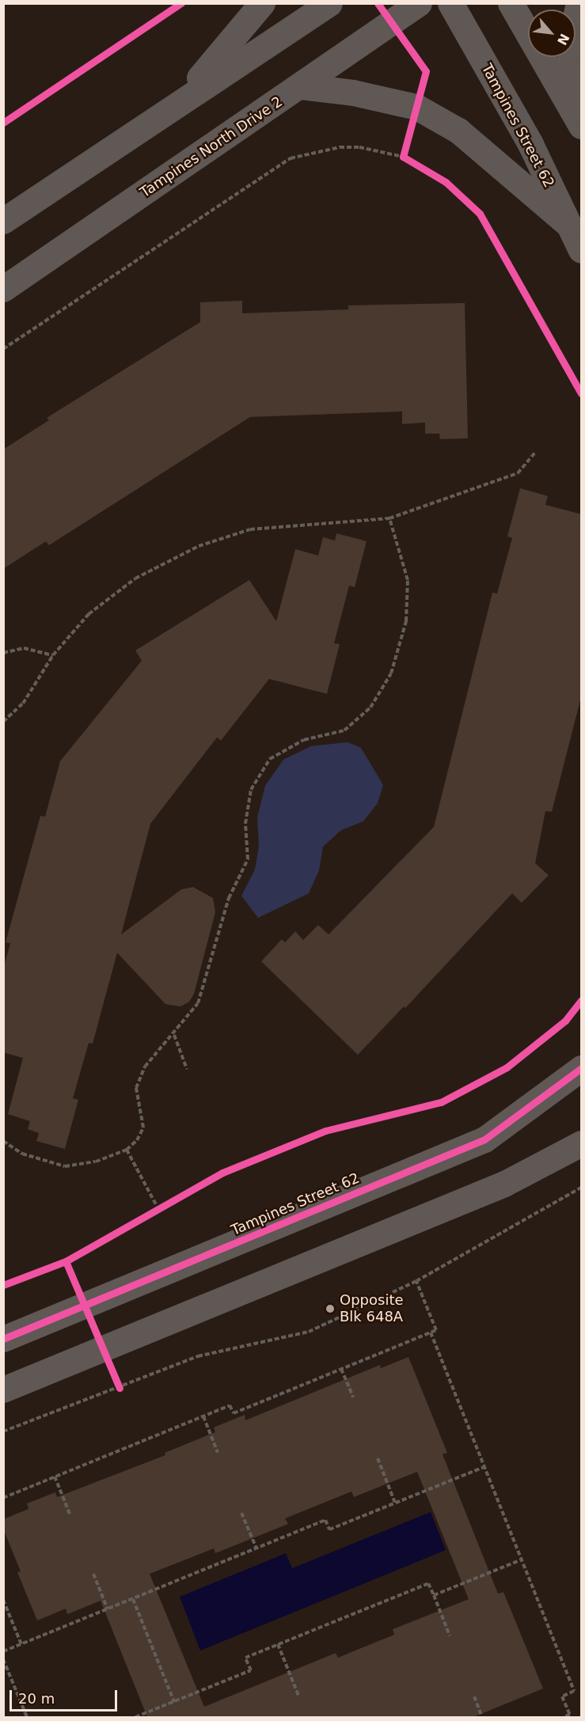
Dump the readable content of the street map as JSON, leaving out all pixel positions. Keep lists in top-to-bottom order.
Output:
{
  "streets": {
    "street": ["Tampines Street 62", "Tampines North Drive 2"]
  },
  "places": ["Opposite Blk 648A"],
  "scale_bar": "20 m",
  "north": "bottom right"
}
